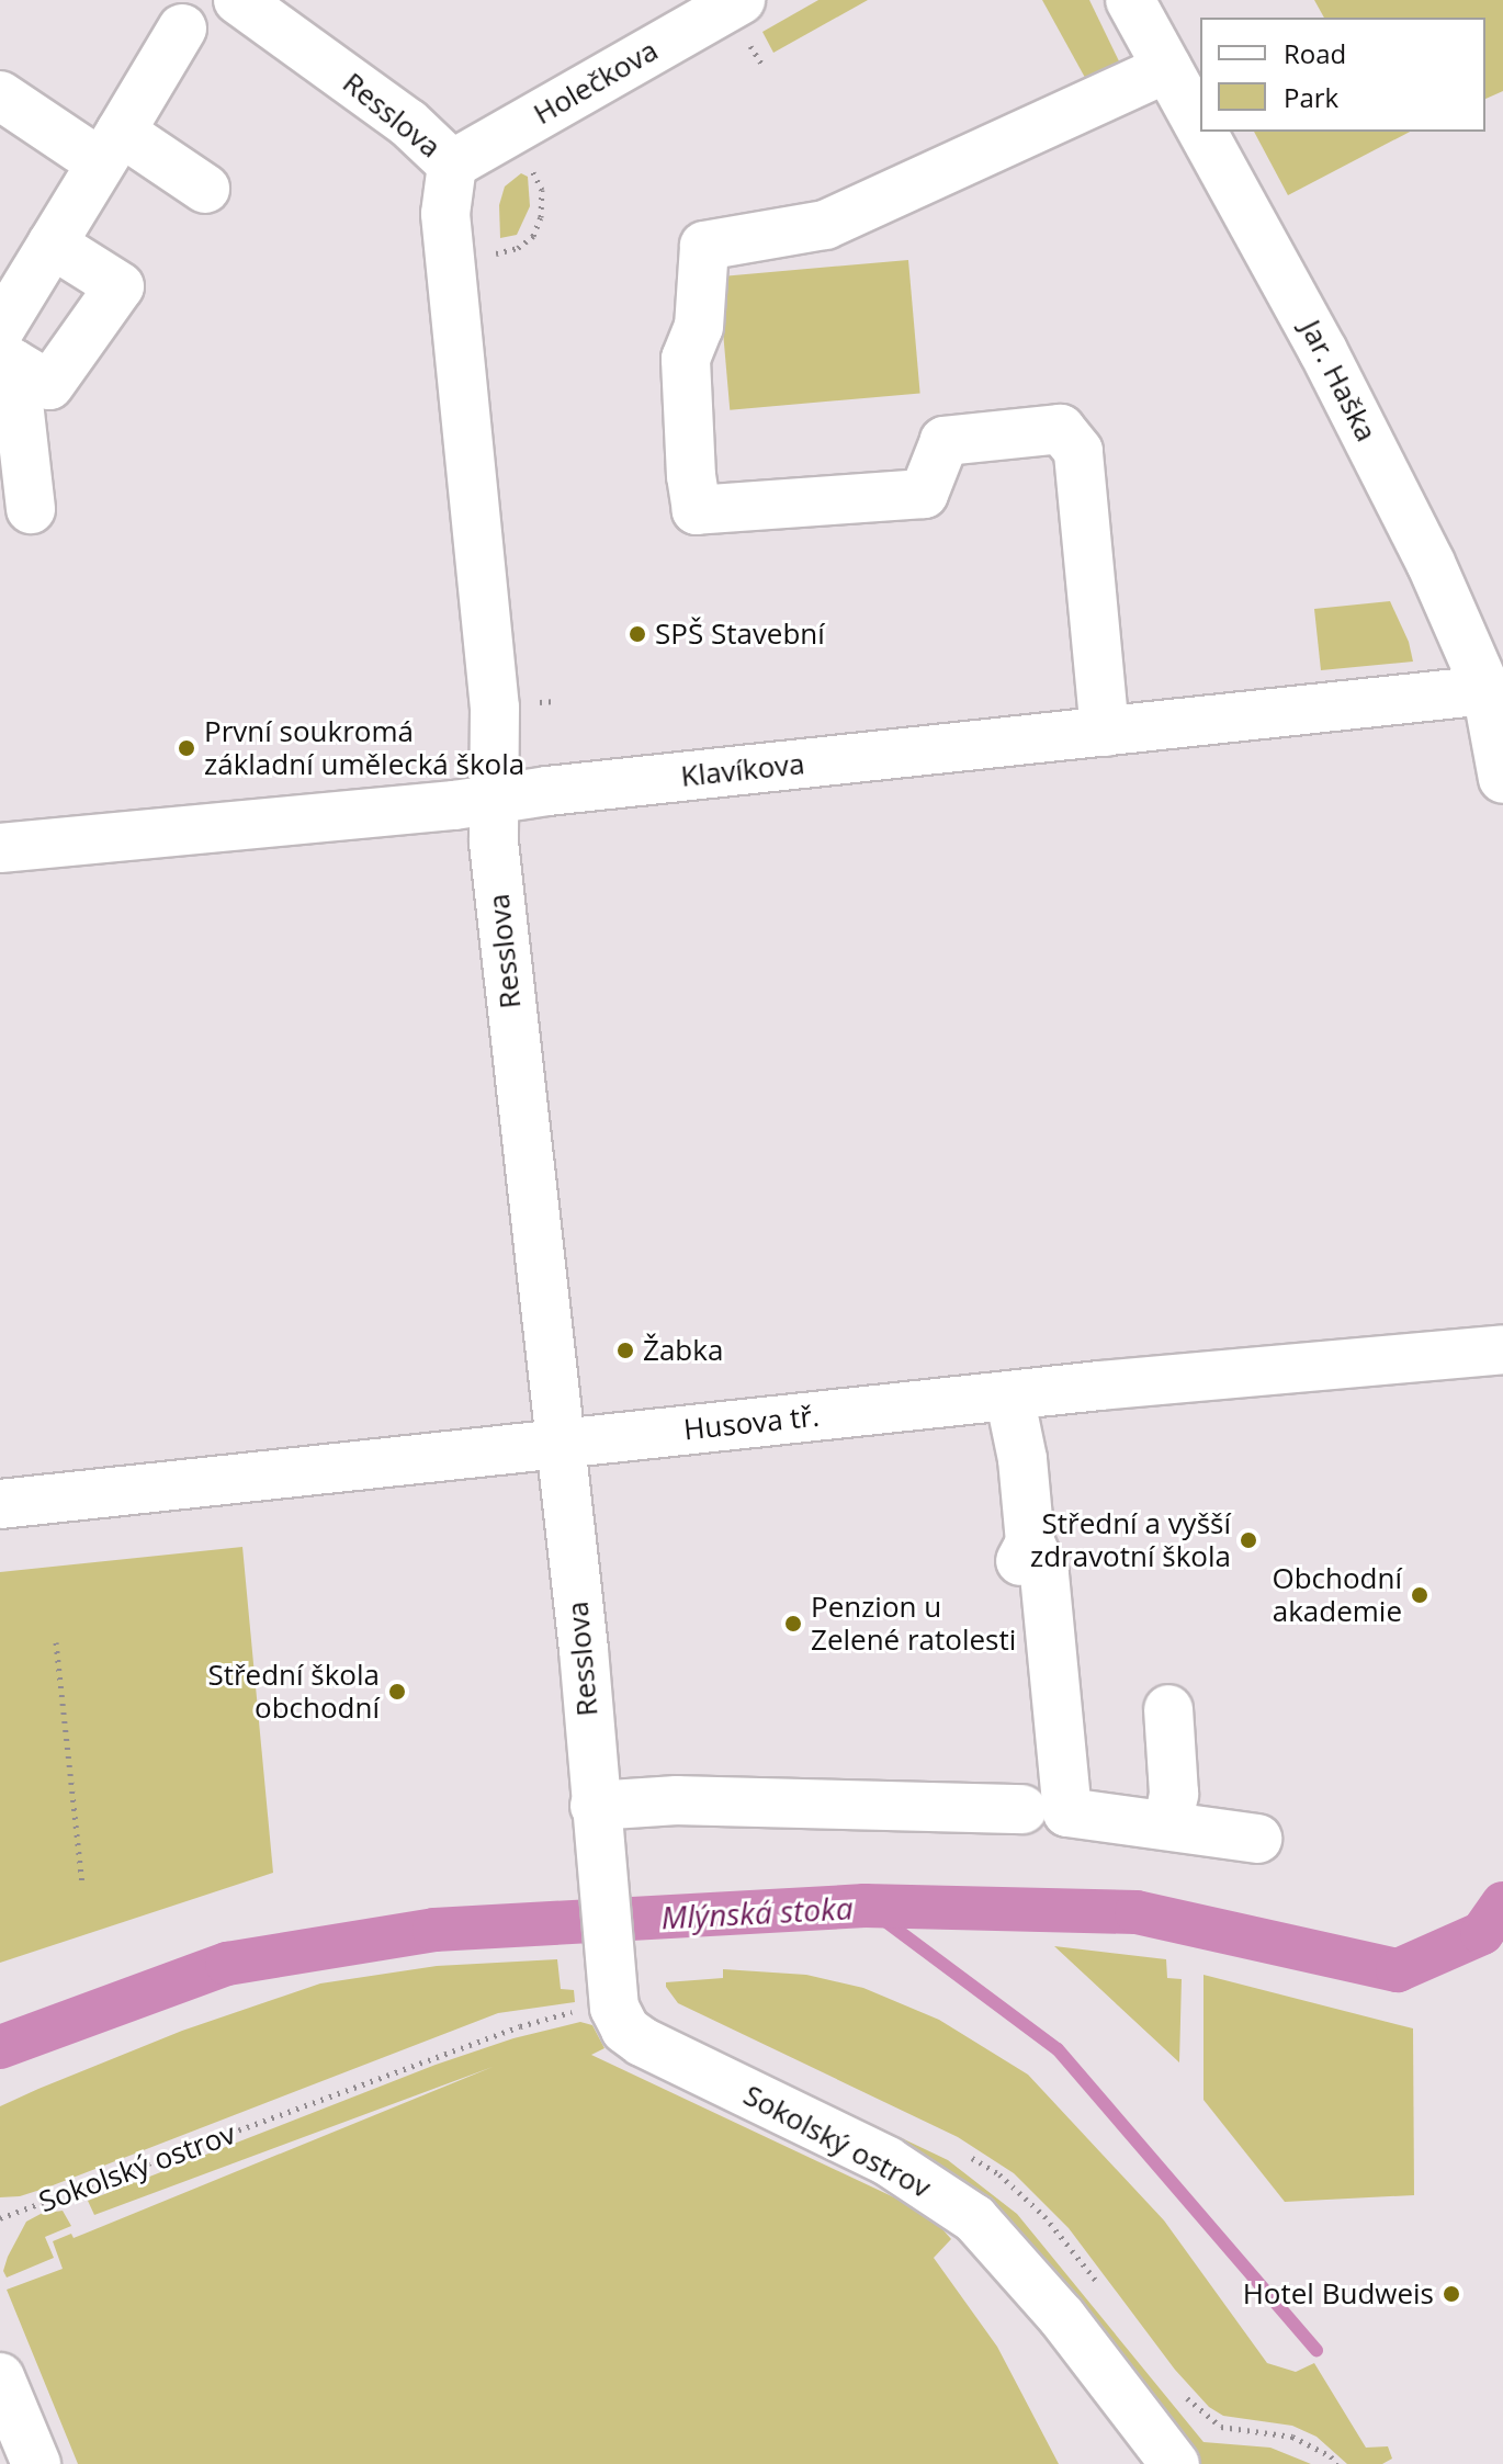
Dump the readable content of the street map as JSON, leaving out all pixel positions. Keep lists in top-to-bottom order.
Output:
{
  "streets": {
    "street": [
      "Holečkova",
      "Resslova",
      "Jar. Haška",
      "Klavíkova",
      "Husova tř.",
      "Sokolský ostrov"
    ]
  },
  "crossings": [
    ["Holečkova", "Resslova"],
    ["Resslova", "Klavíkova"],
    ["Resslova", "Husova tř."],
    ["Resslova", "Sokolský ostrov"],
    ["Jar. Haška", "Klavíkova"]
  ],
  "water": ["Mlýnská stoka"],
  "places": [
    "SPŠ Stavební",
    "První soukromá základní umělecká škola",
    "Žabka",
    "Střední a vyšší zdravotní škola",
    "Obchodní akademie",
    "Penzion u Zelené ratolesti",
    "Střední škola obchodní",
    "Hotel Budweis"
  ],
  "legend": ["Road", "Park"]
}
